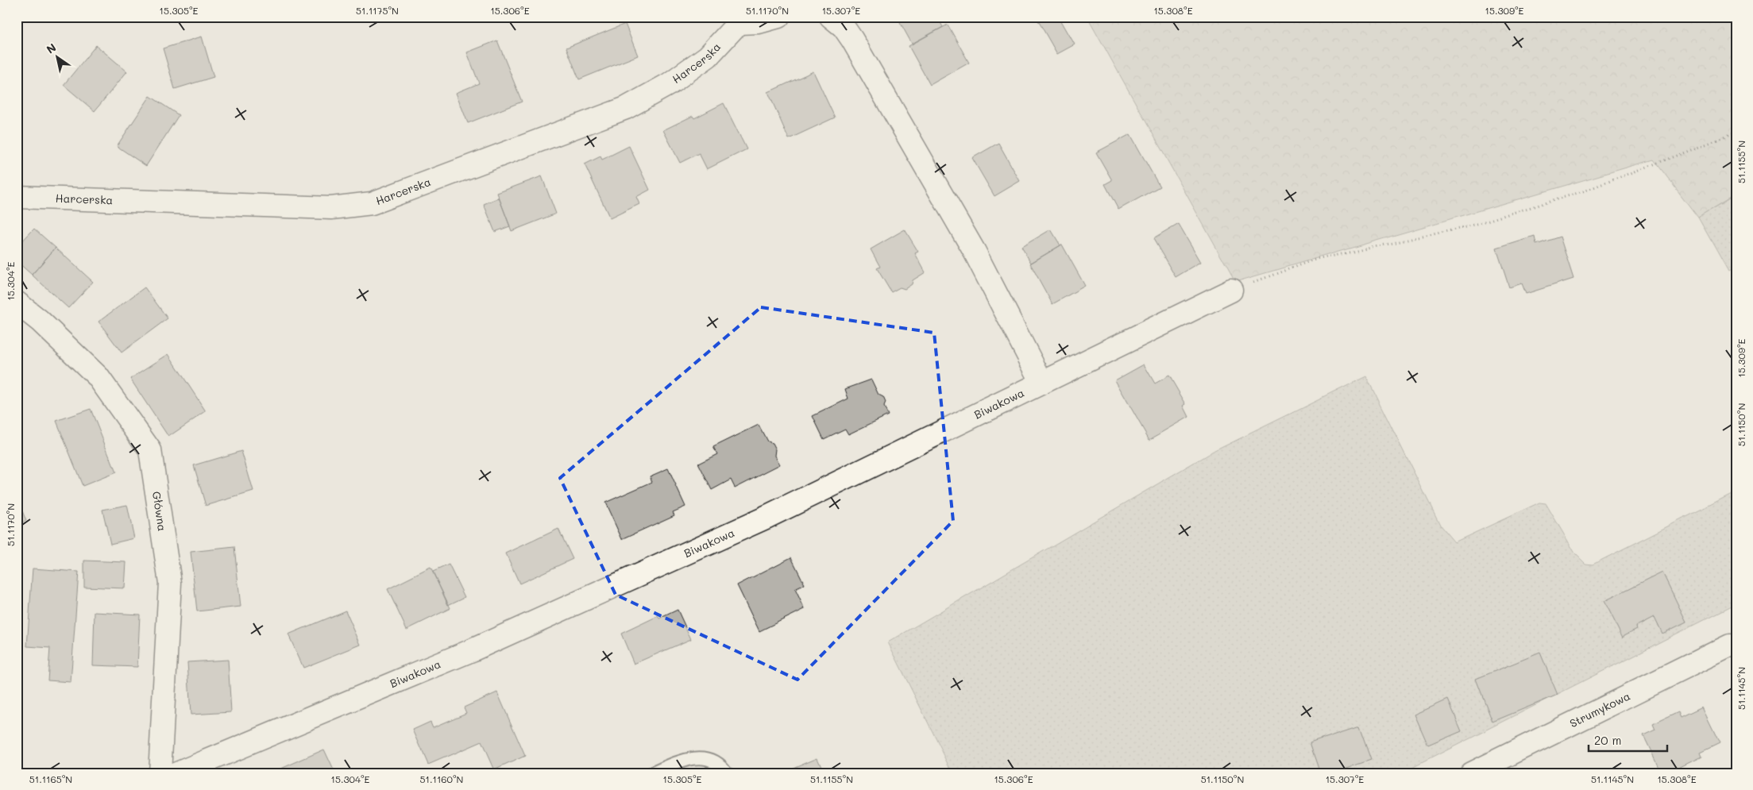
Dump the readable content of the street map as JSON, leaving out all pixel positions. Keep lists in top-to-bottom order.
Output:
{
  "streets": {
    "street": [
      "Harcerska",
      "Biwakowa",
      "Główna",
      "Strumykowa"
    ]
  },
  "scale_bar": "20 m",
  "north": "top left",
  "coordinates": [
    "15.305°E",
    "51.1175°N",
    "15.306°E",
    "51.1170°N",
    "15.307°E",
    "15.308°E",
    "15.309°E",
    "51.1155°N",
    "15.304°E",
    "51.1150°N",
    "51.1145°N",
    "51.1165°N",
    "51.1160°N"
  ]
}
